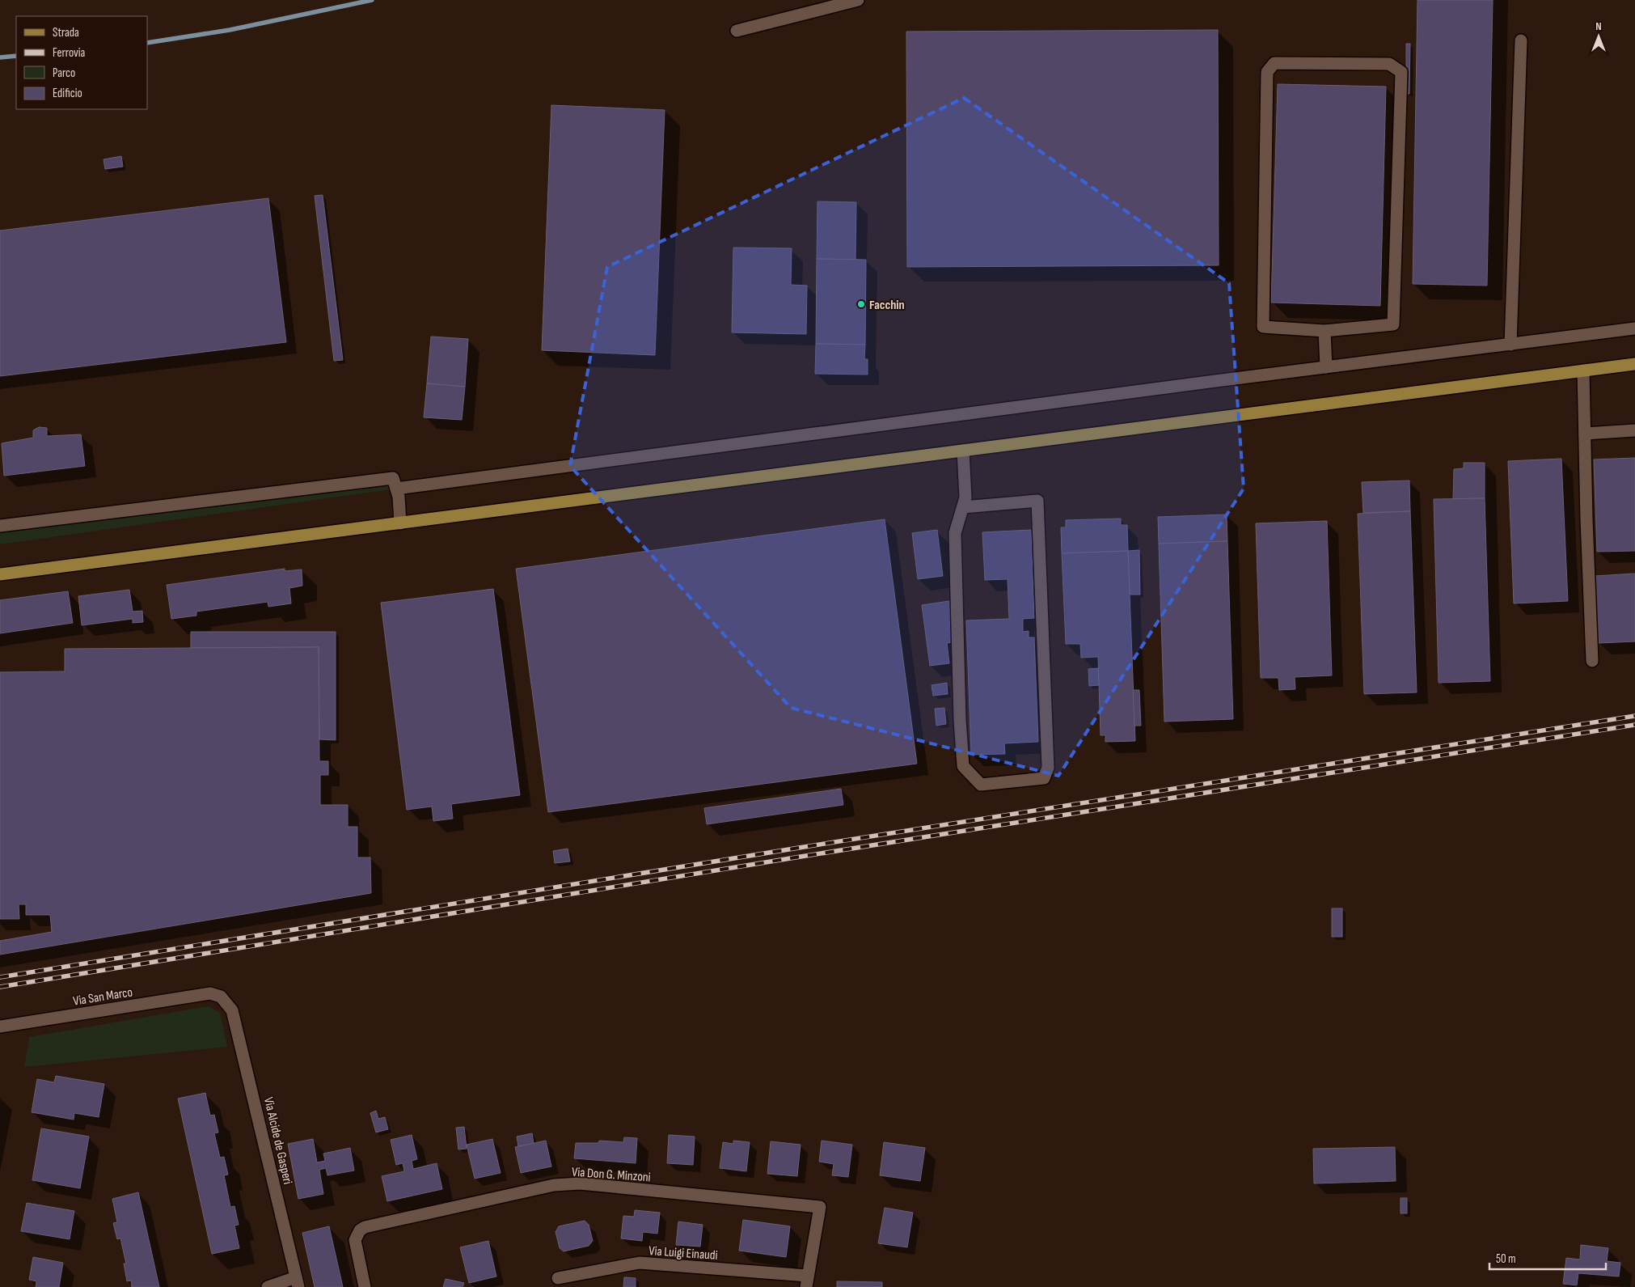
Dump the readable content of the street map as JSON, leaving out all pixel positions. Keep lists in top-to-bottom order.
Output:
{
  "streets": {
    "street": [
      "Via San Marco",
      "Via Alcide de Gasperi",
      "Via Don G. Minzoni",
      "Via Luigi Einaudi"
    ]
  },
  "crossings": [
    ["Via San Marco", "Via Alcide de Gasperi"],
    ["Via Don G. Minzoni", "Via Luigi Einaudi"]
  ],
  "places": ["Facchin"],
  "legend": [
    "Strada",
    "Ferrovia",
    "Parco",
    "Edificio"
  ],
  "scale_bar": "50 m",
  "north": "top"
}
